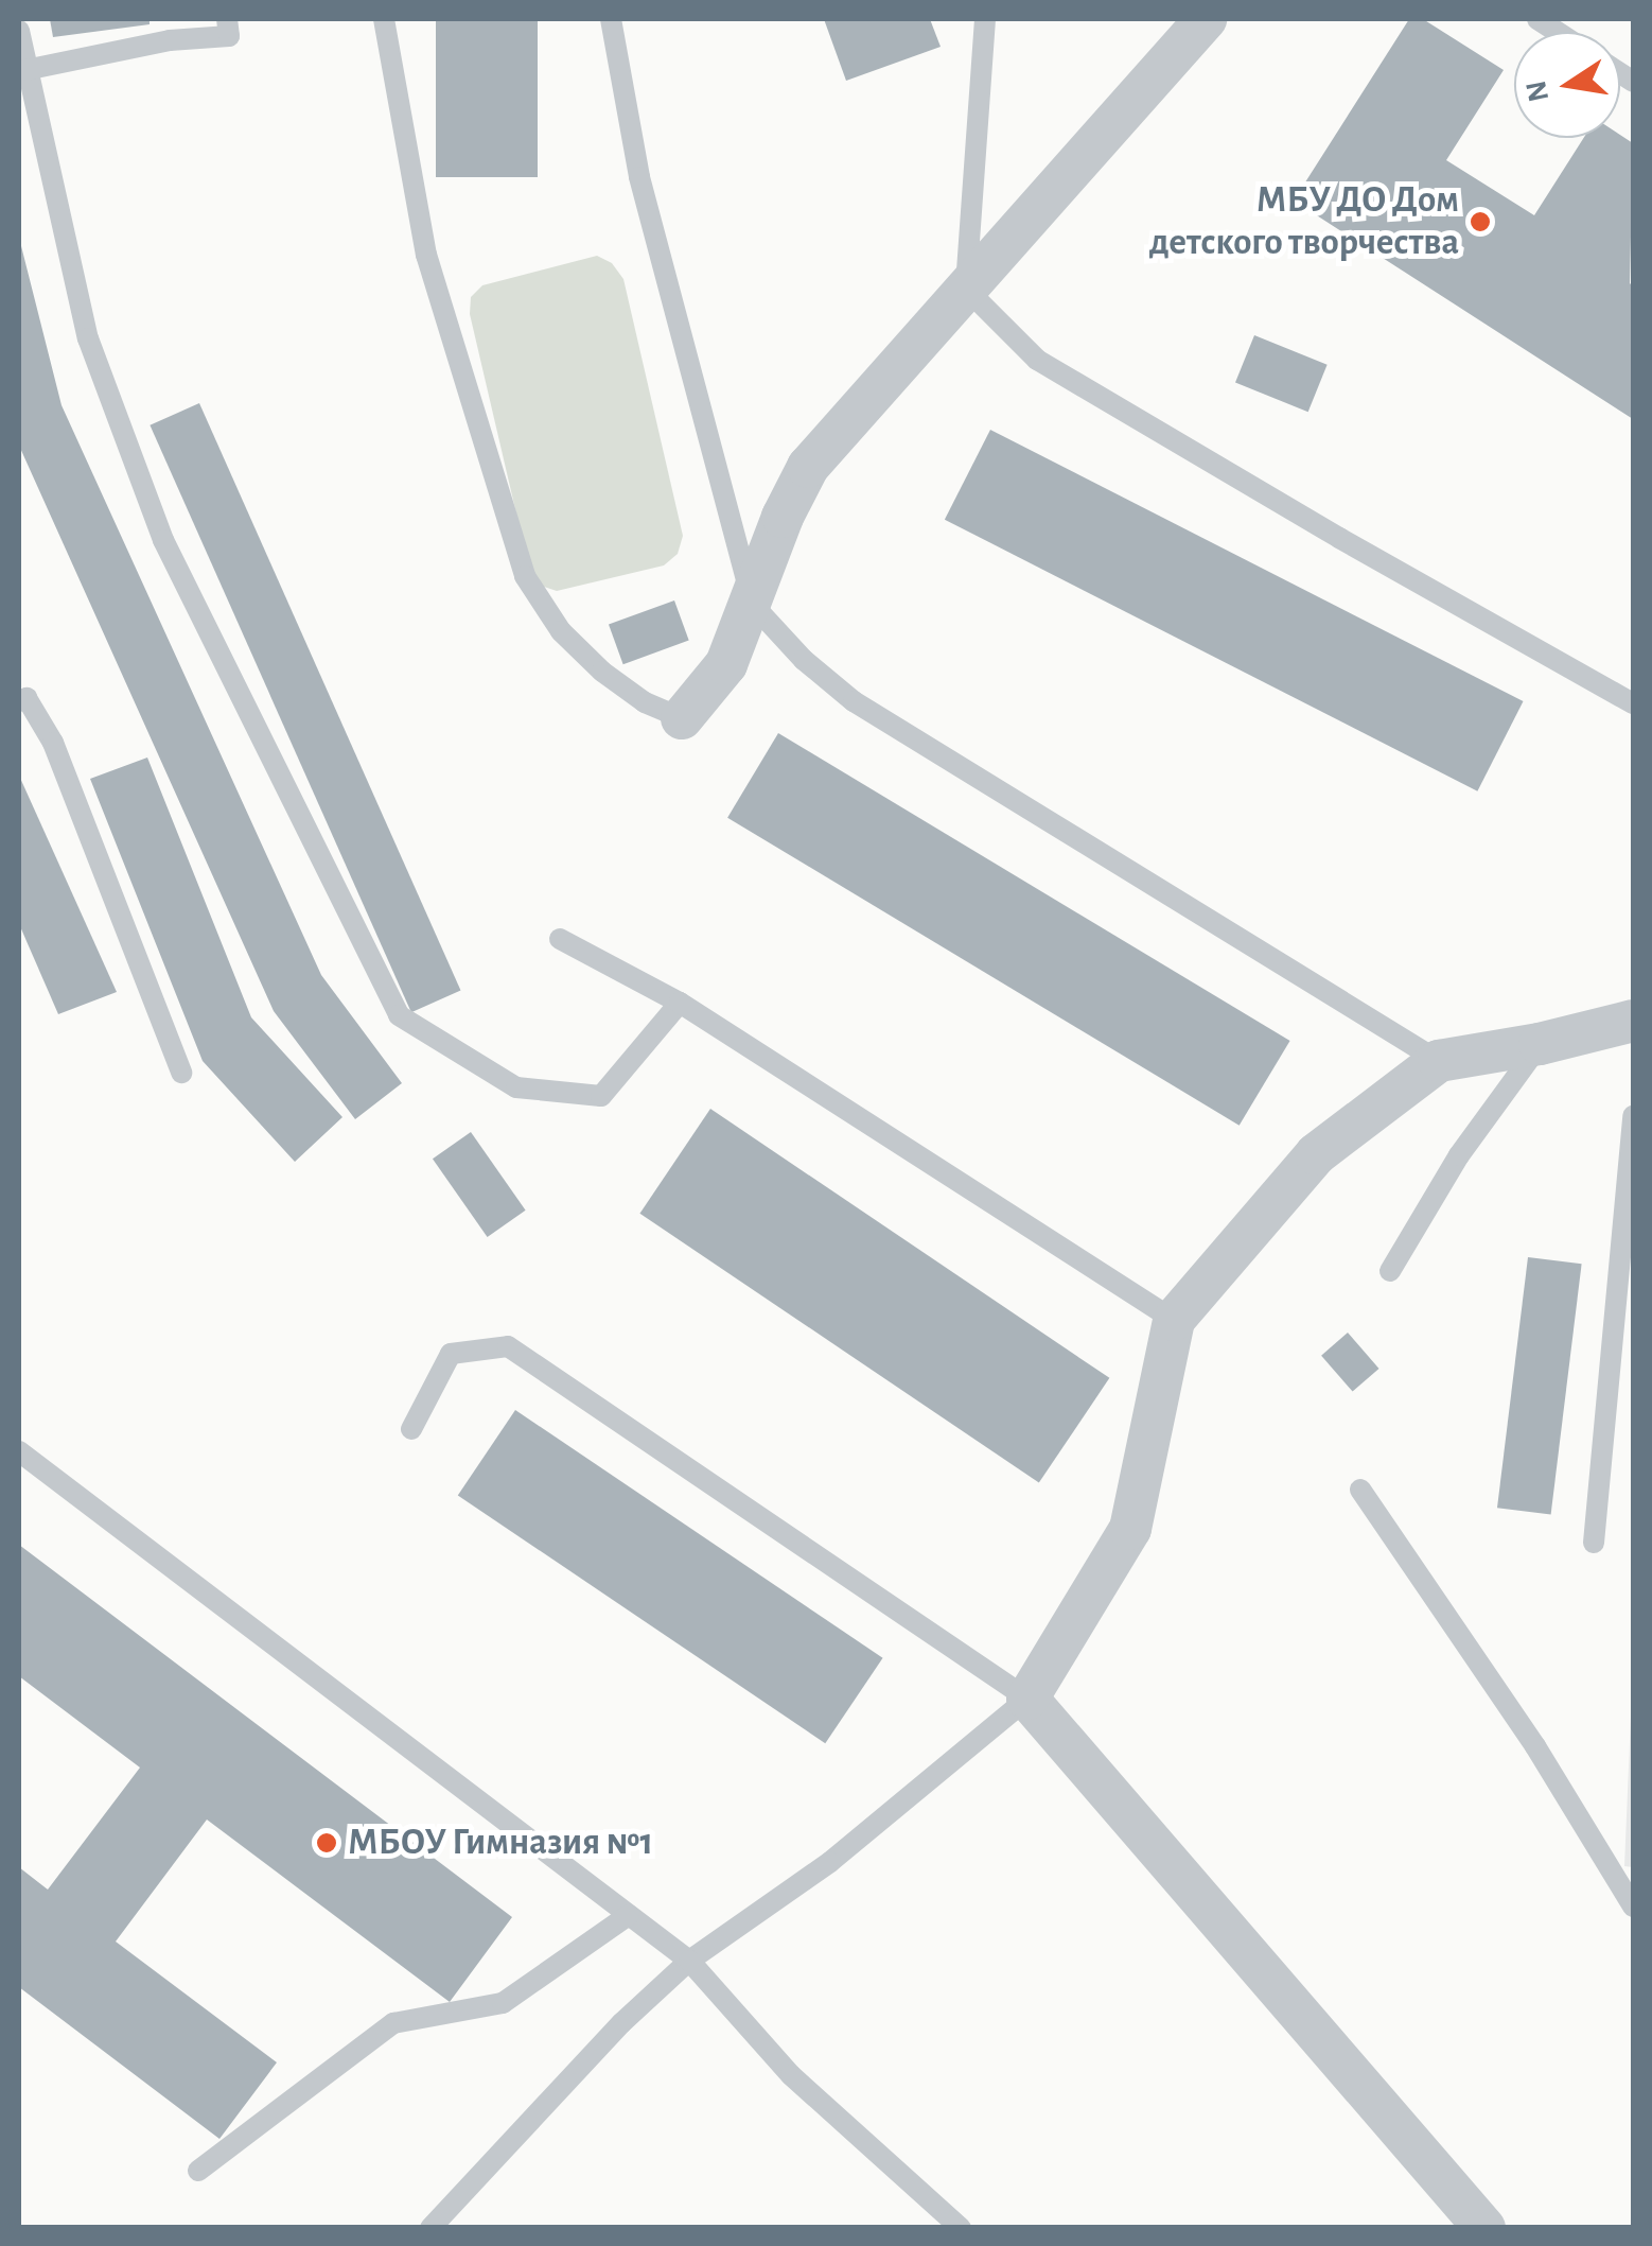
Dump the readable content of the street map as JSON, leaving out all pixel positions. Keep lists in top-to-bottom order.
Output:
{
  "places": ["МБУ ДО Дом детского творчества", "МБОУ Гимназия №1"],
  "north": "left"
}
